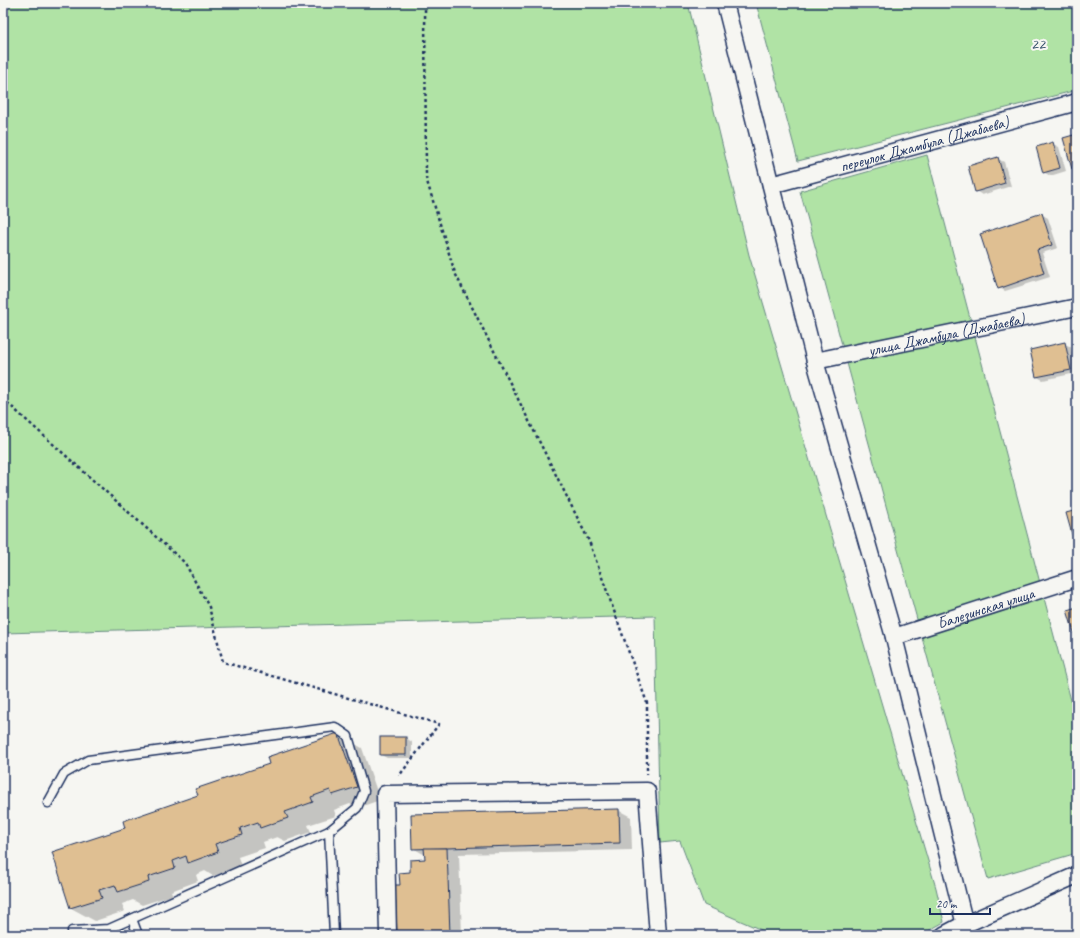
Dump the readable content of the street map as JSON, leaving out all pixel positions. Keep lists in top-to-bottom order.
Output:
{
  "streets": {
    "street": ["переулок Джамбула (Джабаева)", "улица Джамбула (Джабаева)", "Балезинская улица"]
  },
  "parks": ["22"],
  "scale_bar": "20 m"
}
